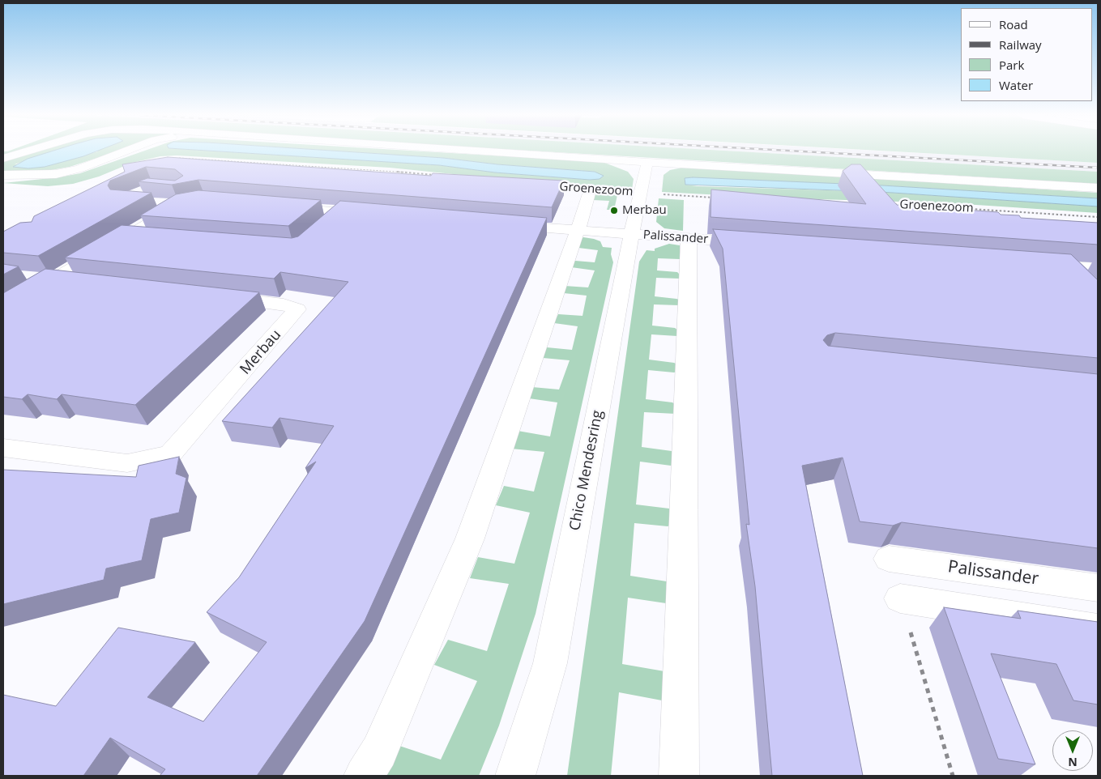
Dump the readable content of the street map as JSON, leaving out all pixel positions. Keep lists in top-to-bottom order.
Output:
{
  "streets": {
    "street": [
      "Groenezoom",
      "Palissander",
      "Merbau",
      "Chico Mendesring"
    ]
  },
  "crossings": [
    ["Groenezoom", "Chico Mendesring"],
    ["Palissander", "Chico Mendesring"]
  ],
  "places": ["Merbau"],
  "legend": [
    "Road",
    "Railway",
    "Park",
    "Water"
  ],
  "north": "bottom"
}
